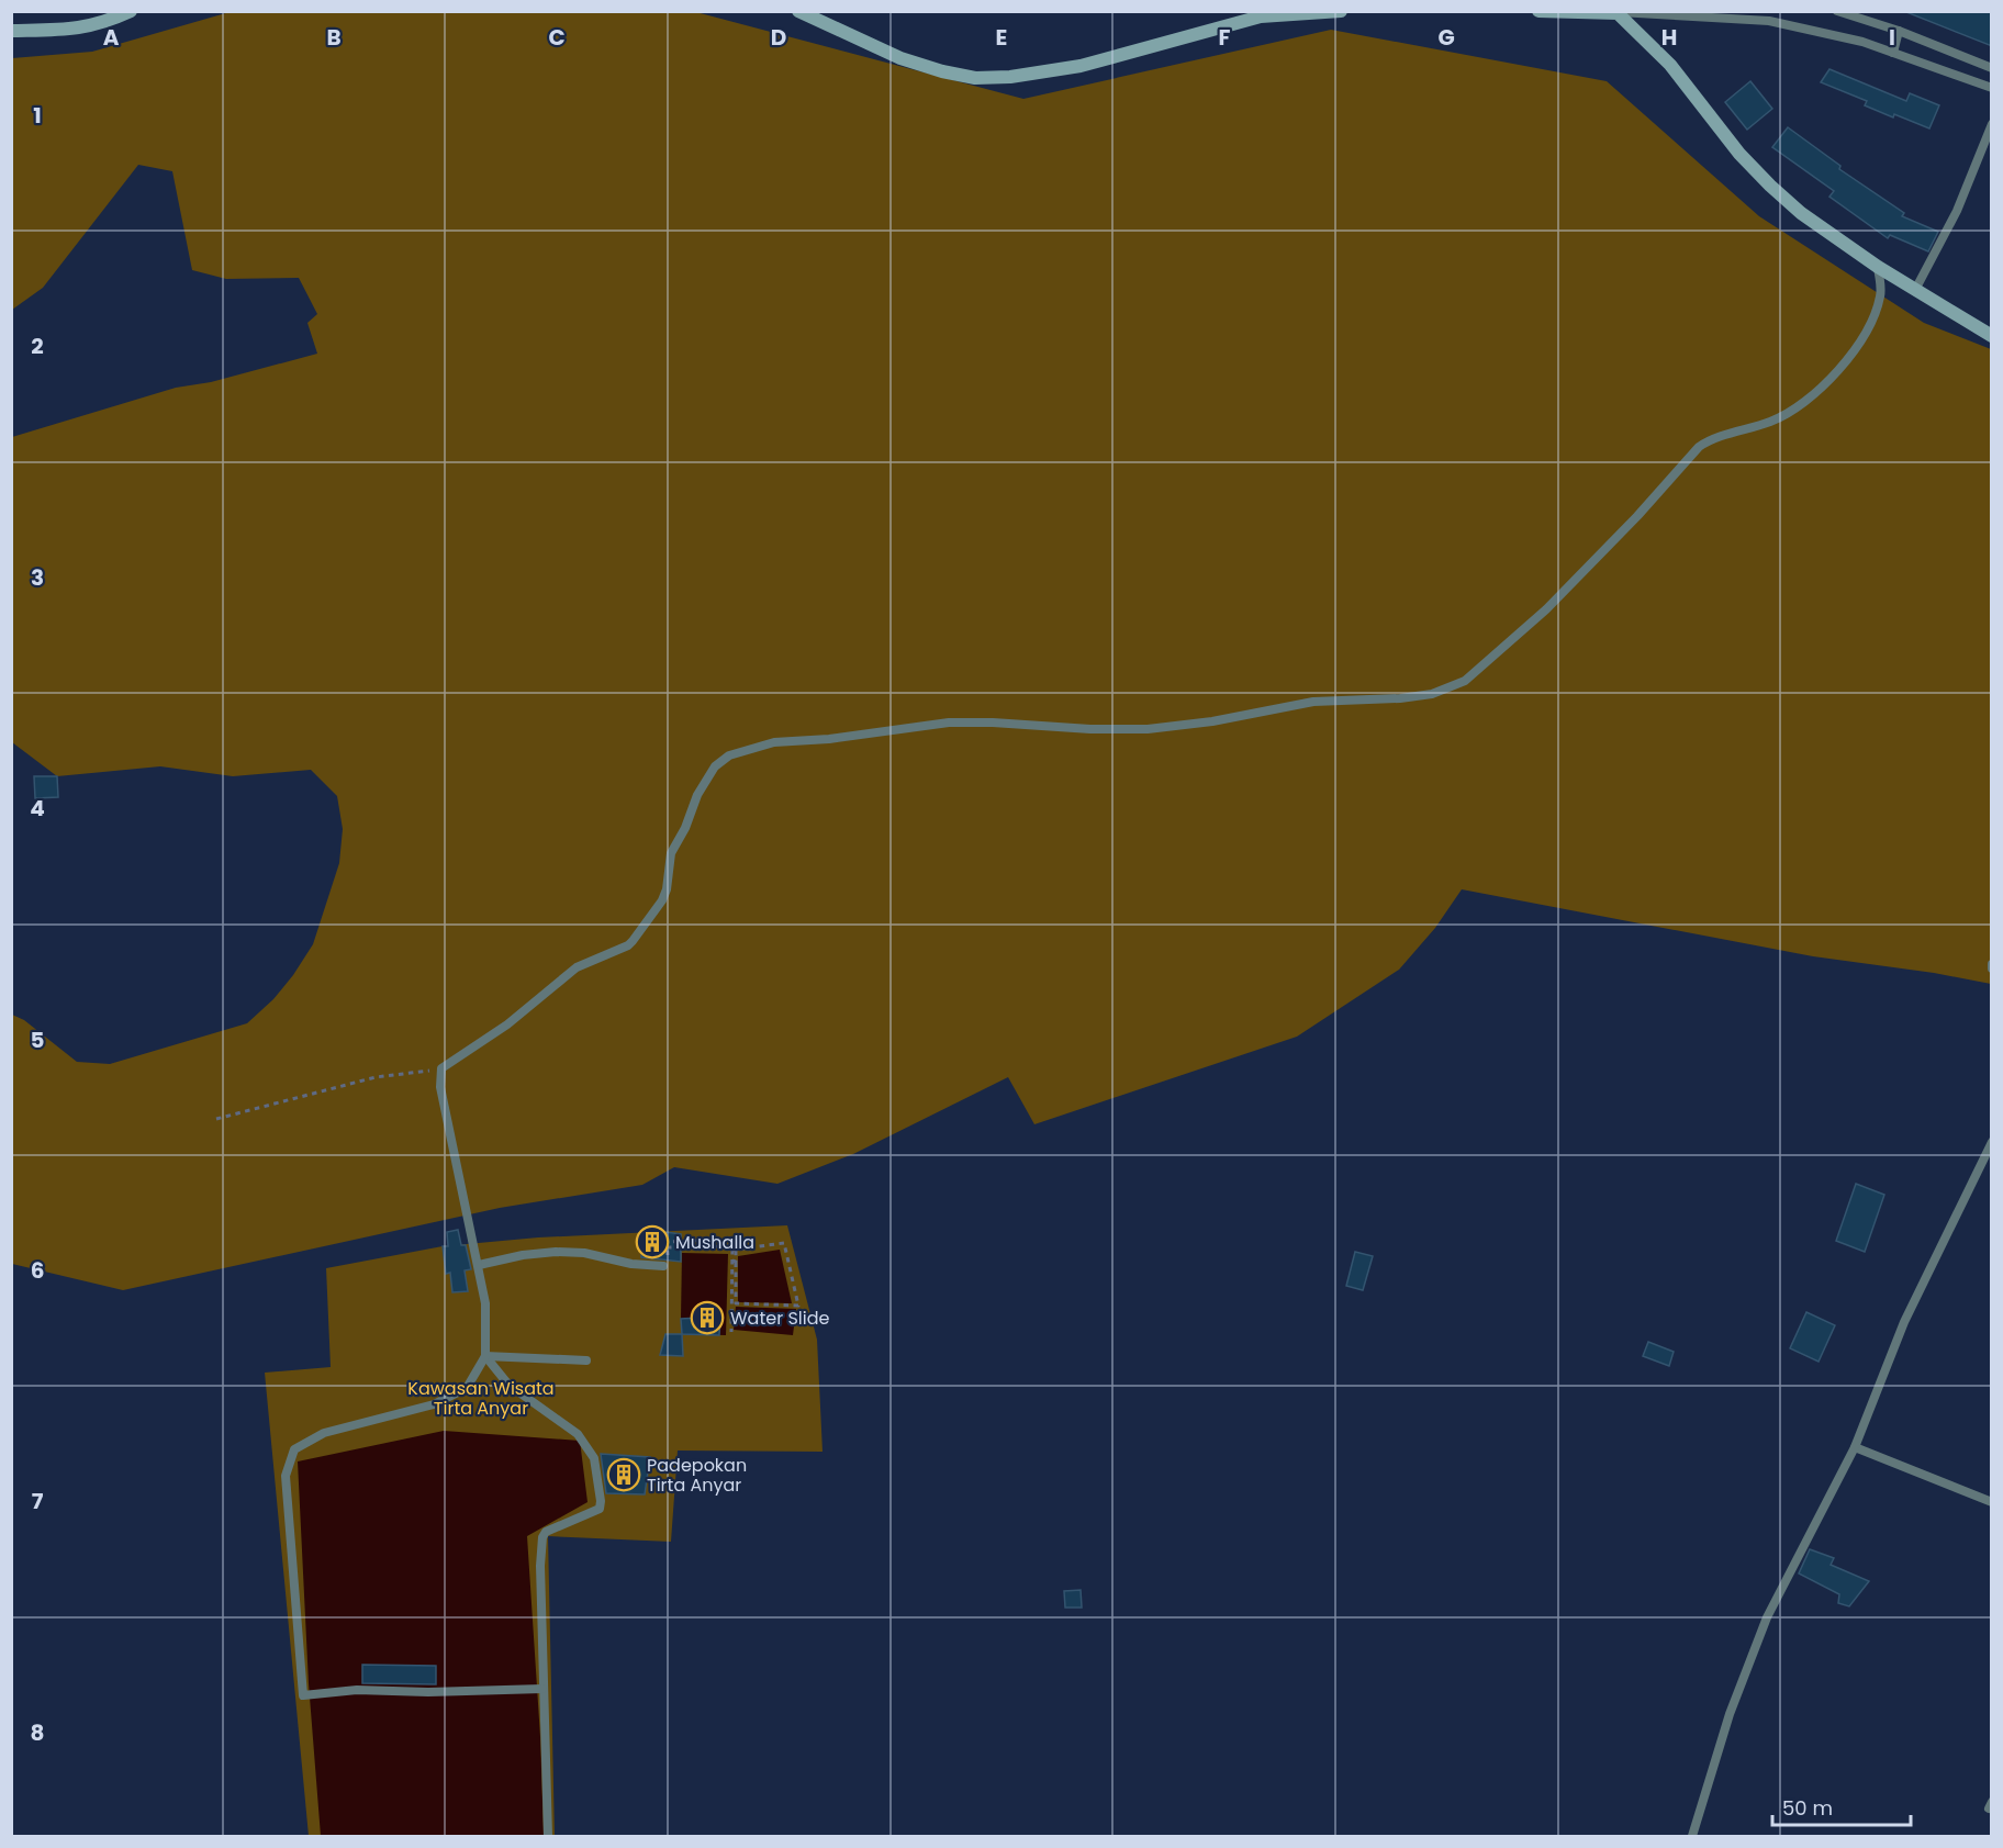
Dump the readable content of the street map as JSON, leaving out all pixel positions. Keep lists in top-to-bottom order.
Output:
{
  "parks": ["Kawasan Wisata Tirta Anyar"],
  "places": {
    "building": ["Mushalla", "Water Slide", "Padepokan Tirta Anyar"]
  },
  "scale_bar": "50 m",
  "grid": {
    "columns": [
      "A",
      "B",
      "C",
      "D",
      "E",
      "F",
      "G",
      "H",
      "I"
    ],
    "rows": [
      "1",
      "2",
      "3",
      "4",
      "5",
      "6",
      "7",
      "8"
    ]
  }
}
